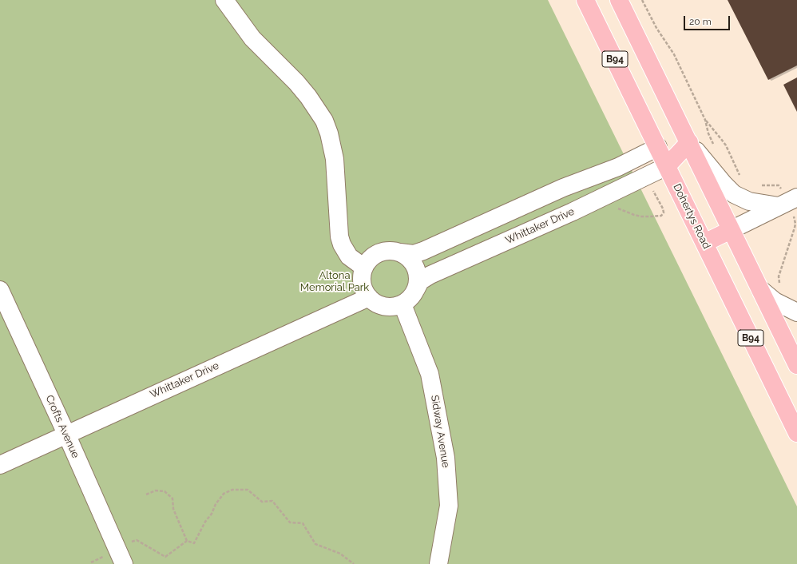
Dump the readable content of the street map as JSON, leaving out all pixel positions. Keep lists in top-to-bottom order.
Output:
{
  "streets": {
    "main road": ["B94", "Dohertys Road"],
    "street": ["Whittaker Drive", "Crofts Avenue", "Sidway Avenue"]
  },
  "crossings": [
    ["Dohertys Road", "Whittaker Drive"],
    ["Whittaker Drive", "Crofts Avenue"],
    ["Whittaker Drive", "Sidway Avenue"]
  ],
  "parks": ["Altona Memorial Park"],
  "scale_bar": "20 m"
}
